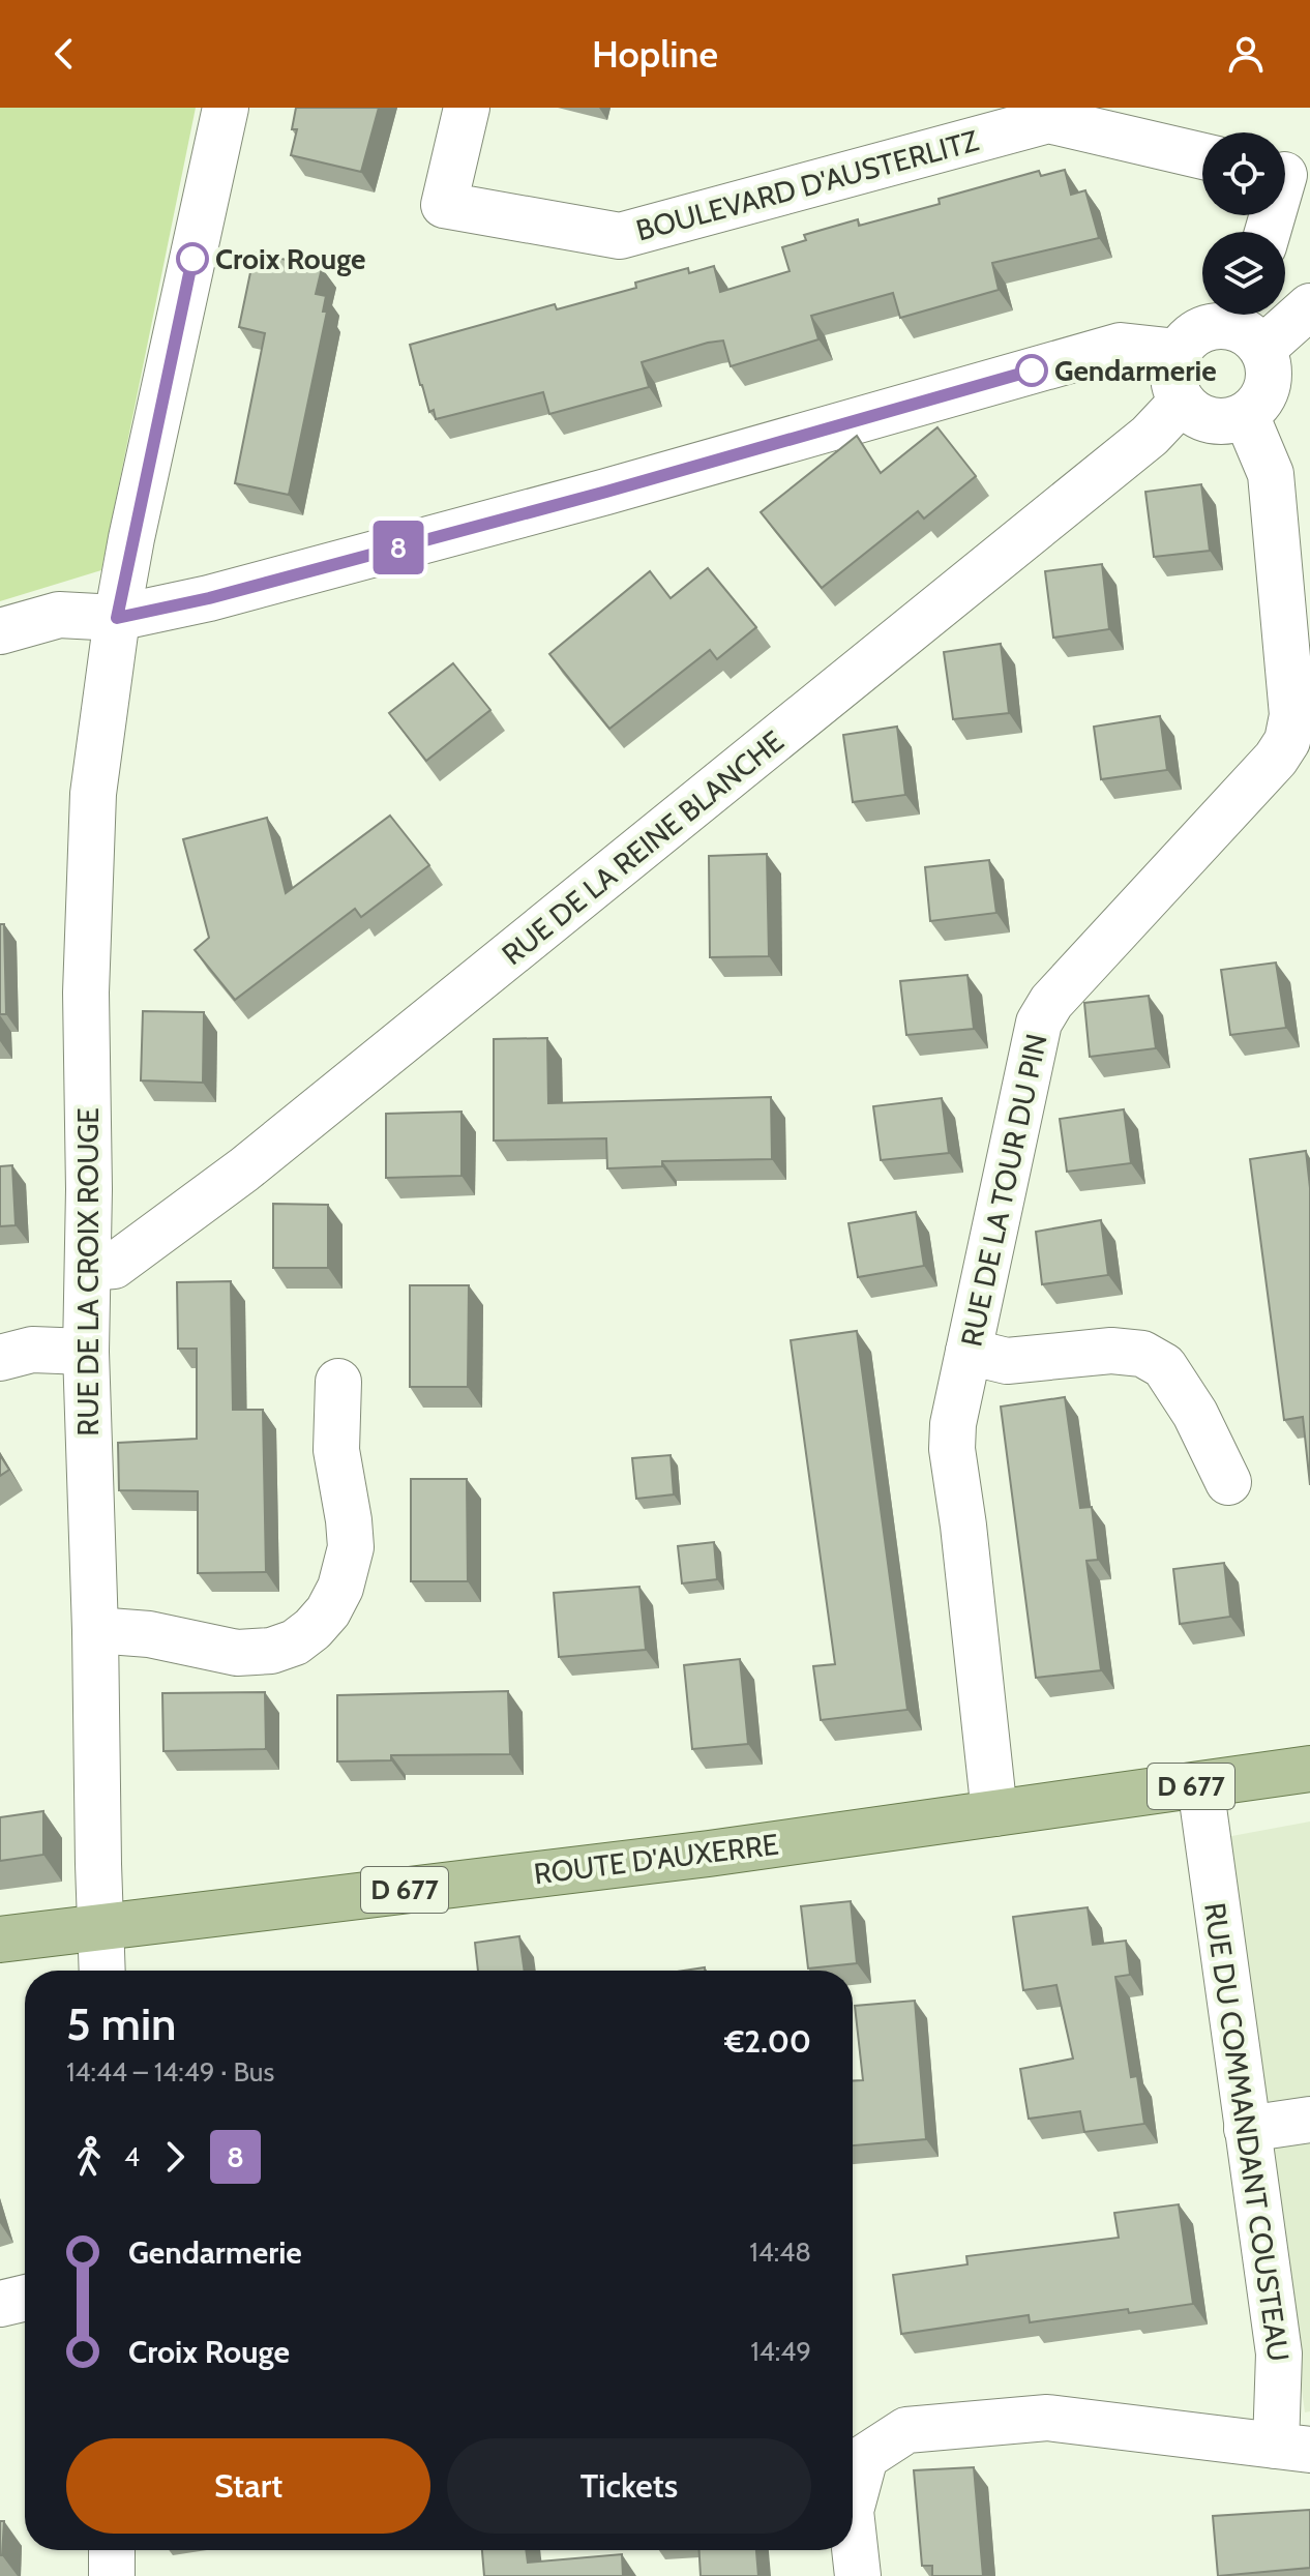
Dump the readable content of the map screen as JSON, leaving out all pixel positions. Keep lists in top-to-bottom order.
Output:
{
  "streets": {
    "main road": ["D 677", "ROUTE D'AUXERRE"],
    "street": [
      "BOULEVARD D'AUSTERLITZ",
      "RUE DE LA REINE BLANCHE",
      "RUE DE LA TOUR DU PIN",
      "RUE DE LA CROIX ROUGE",
      "RUE DU COMMANDANT COUSTEAU"
    ]
  },
  "crossings": [
    ["RUE DE LA REINE BLANCHE", "RUE DE LA TOUR DU PIN"],
    ["RUE DE LA REINE BLANCHE", "RUE DE LA CROIX ROUGE"],
    ["RUE DE LA TOUR DU PIN", "ROUTE D'AUXERRE"],
    ["RUE DE LA CROIX ROUGE", "ROUTE D'AUXERRE"],
    ["ROUTE D'AUXERRE", "RUE DU COMMANDANT COUSTEAU"]
  ],
  "places": ["Croix Rouge", "Gendarmerie"],
  "lines": ["bus line 8"],
  "page": {
    "header": "Hopline",
    "on_map": "8",
    "heading": ["5 min", "14:44 – 14:49 · Bus", "€2.00"],
    "legs": ["4", "8"],
    "list": [
      {
        "name": "Gendarmerie",
        "value": "14:48"
      },
      {
        "name": "Croix Rouge",
        "value": "14:49"
      }
    ],
    "buttons": ["Start", "Tickets"]
  }
}
